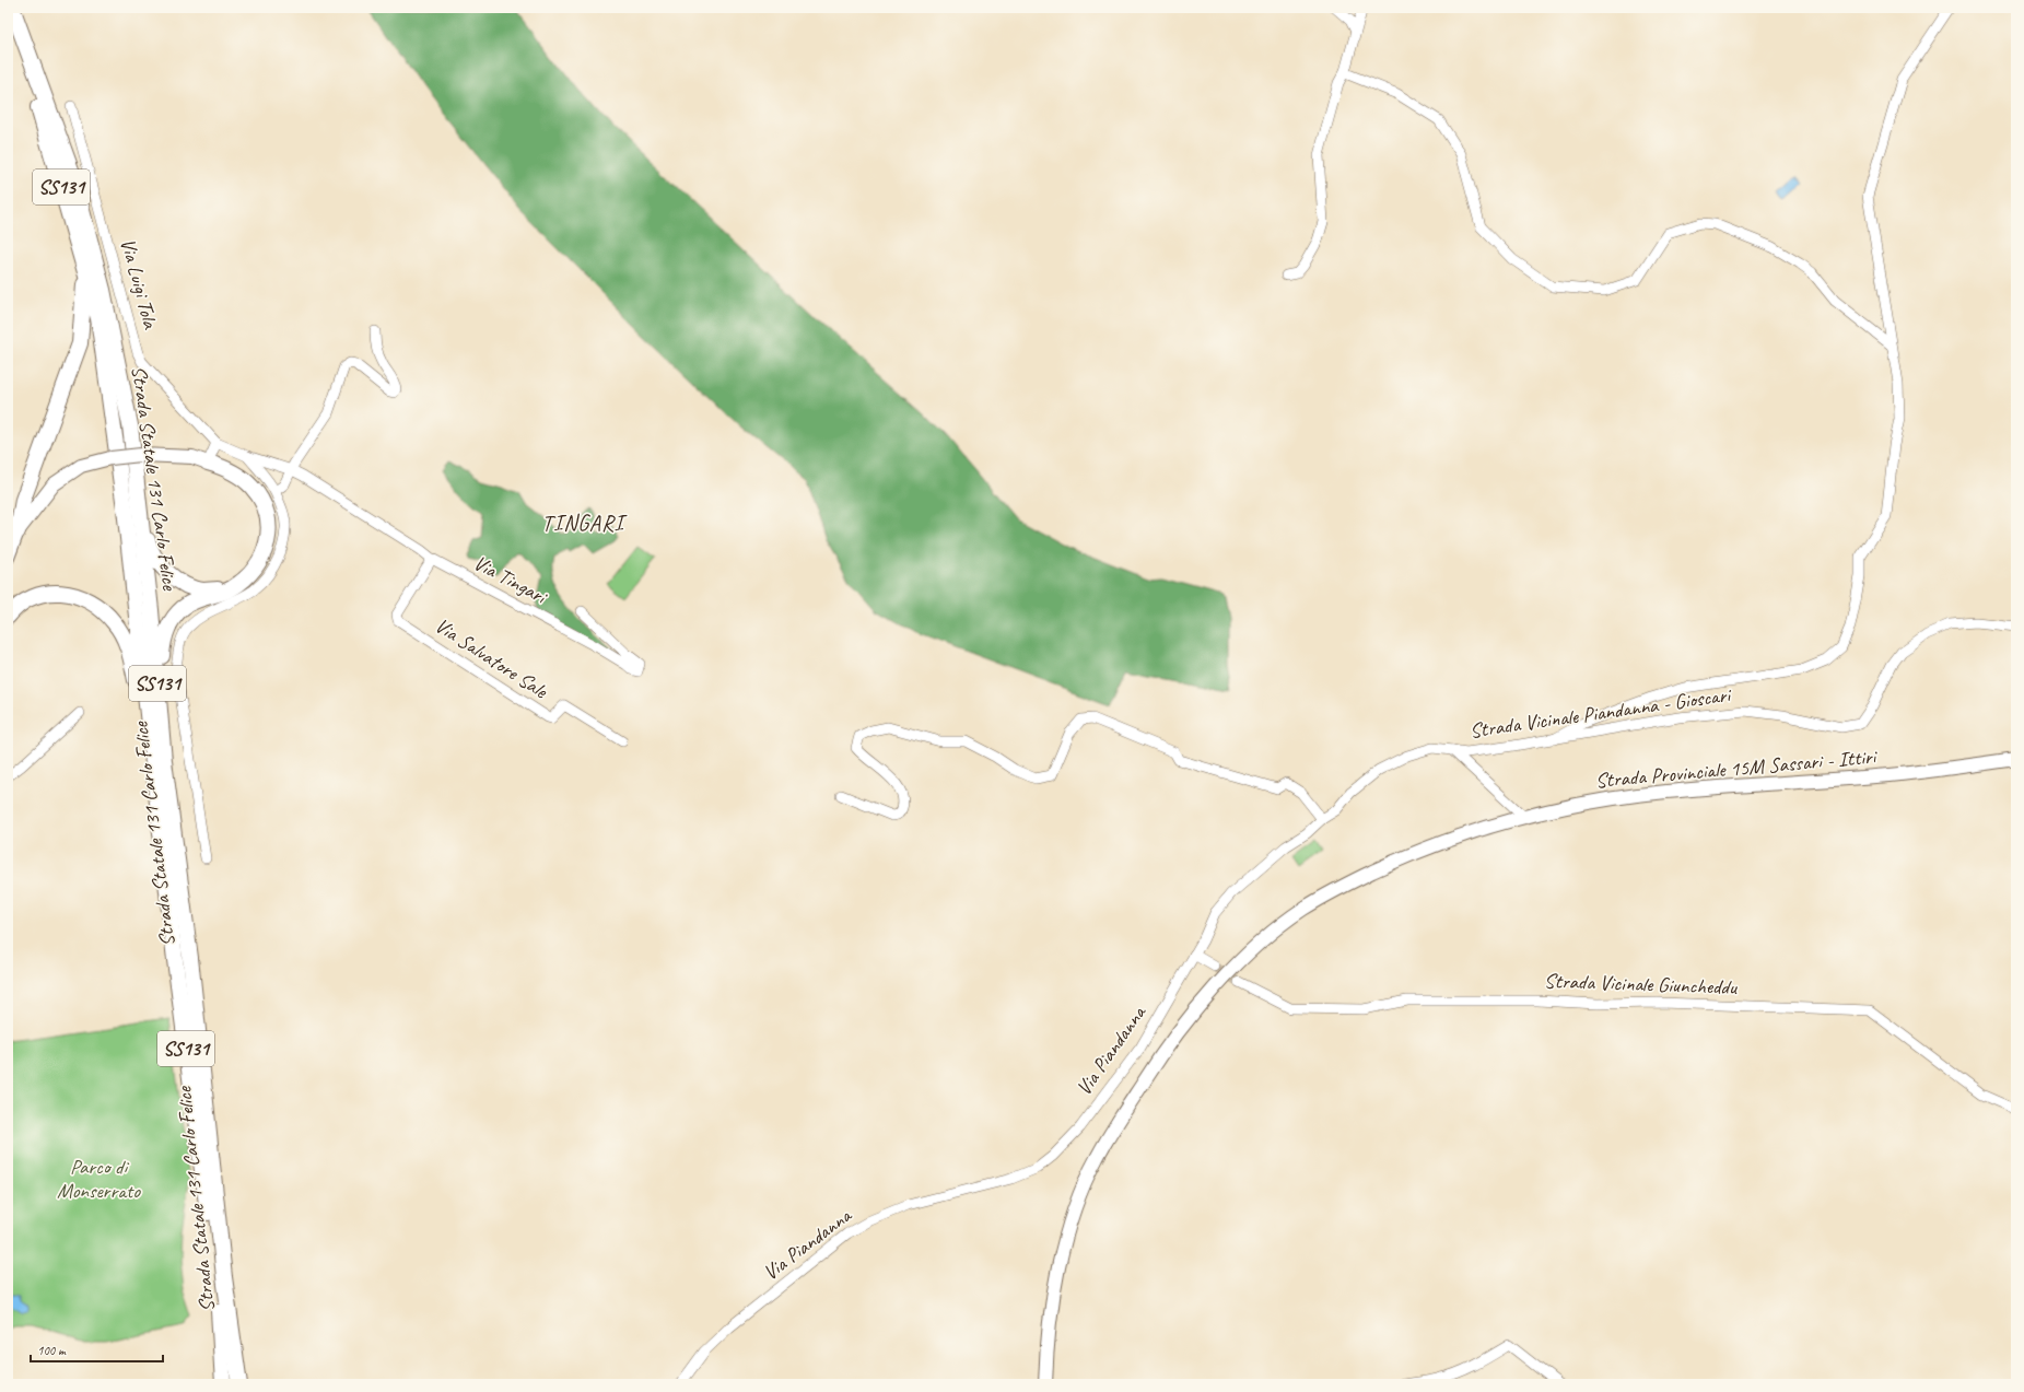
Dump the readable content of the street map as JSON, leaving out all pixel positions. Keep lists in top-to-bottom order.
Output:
{
  "streets": {
    "highway": ["SS131", "Strada Statale 131 Carlo Felice"],
    "main road": ["Strada Provinciale 15M Sassari - Ittiri"],
    "street": [
      "Via Luigi Tola",
      "Via Tingari",
      "Via Salvatore Sale",
      "Strada Vicinale Piandanna - Gioscari",
      "Strada Vicinale Giuncheddu",
      "Via Piandanna"
    ]
  },
  "crossings": [
    ["Via Luigi Tola", "Via Tingari"],
    ["Via Tingari", "Via Salvatore Sale"],
    ["Strada Vicinale Piandanna - Gioscari", "Via Piandanna"]
  ],
  "districts": ["TINGARI"],
  "parks": ["Parco di Monserrato"],
  "scale_bar": "100 m"
}
